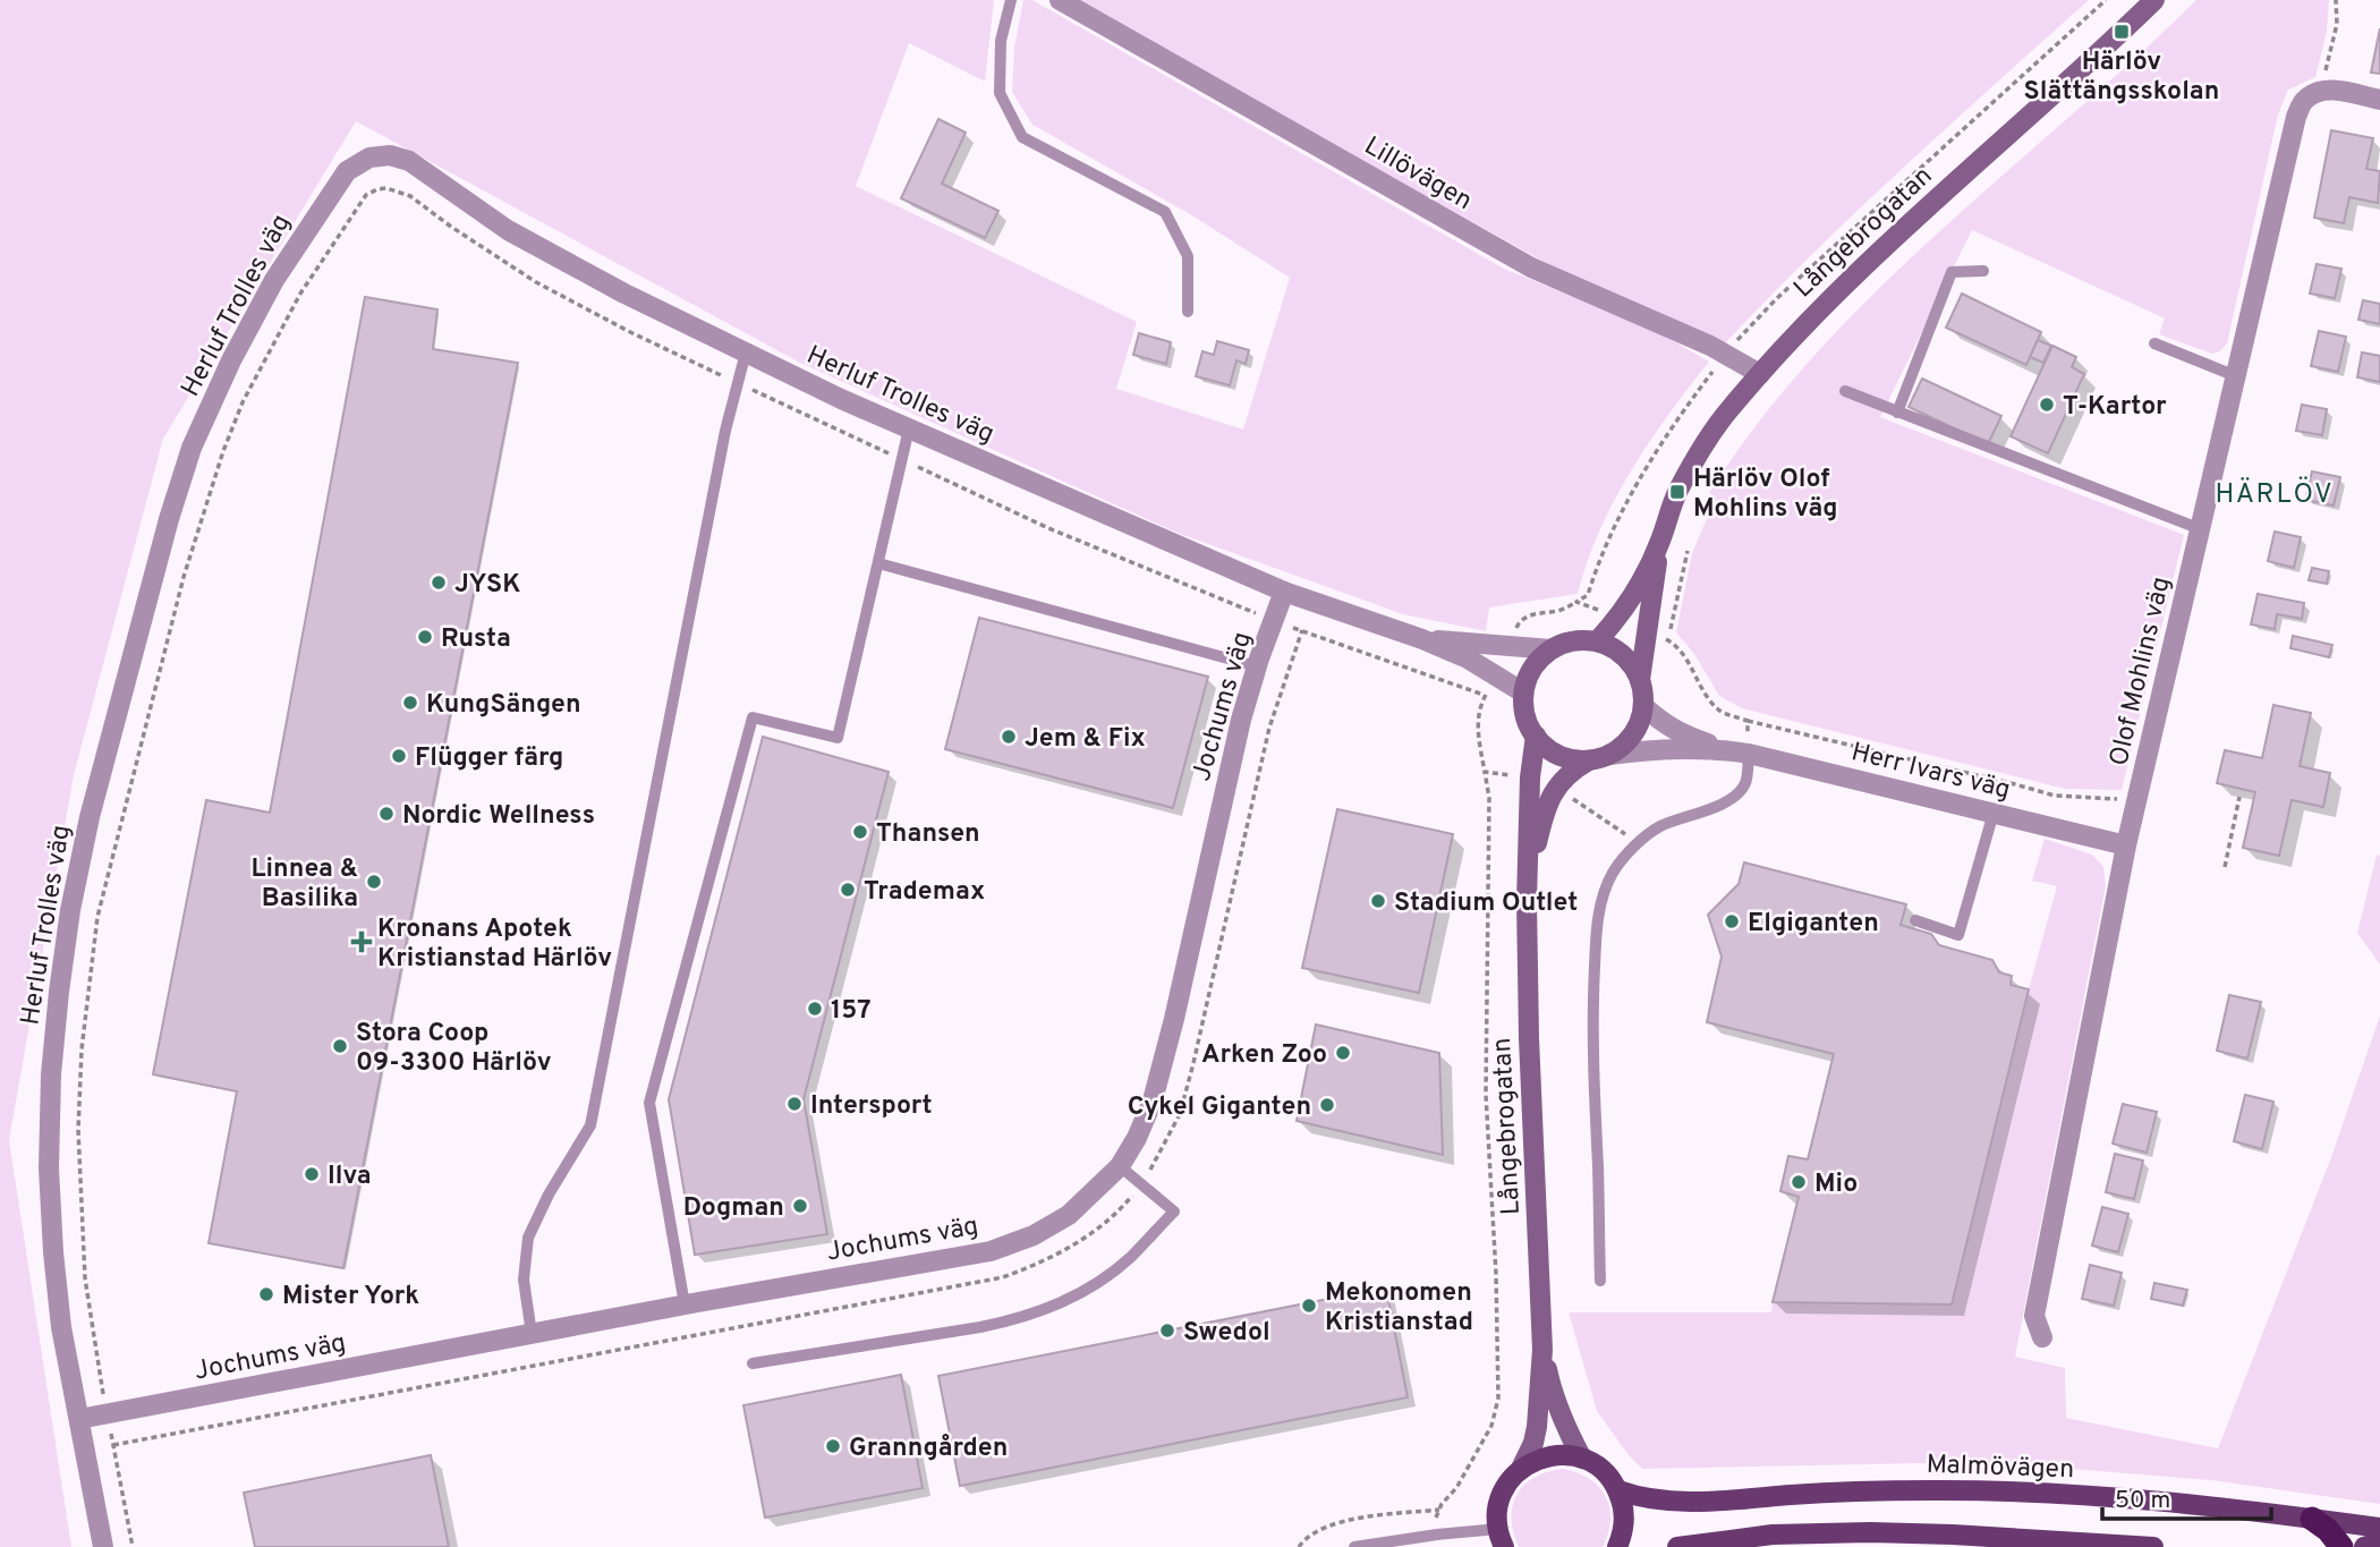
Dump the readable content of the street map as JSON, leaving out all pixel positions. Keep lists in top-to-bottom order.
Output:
{
  "streets": {
    "main road": ["Långebrogatan", "Malmövägen"],
    "street": [
      "Lillövägen",
      "Herluf Trolles väg",
      "Olof Mohlins väg",
      "Jochums väg",
      "Herr Ivars väg"
    ]
  },
  "crossings": [
    ["Lillövägen", "Långebrogatan"],
    ["Långebrogatan", "Herluf Trolles väg"],
    ["Långebrogatan", "Herr Ivars väg"],
    ["Herluf Trolles väg", "Jochums väg"],
    ["Herluf Trolles väg", "Herr Ivars väg"],
    ["Olof Mohlins väg", "Herr Ivars väg"]
  ],
  "districts": ["HÄRLÖV"],
  "places": {
    "transit": ["Härlöv Slättängsskolan", "Härlöv Olof Mohlins väg"],
    "other": [
      "T-Kartor",
      "JYSK",
      "Rusta",
      "KungSängen",
      "Jem & Fix",
      "Flügger färg",
      "Nordic Wellness",
      "Thansen",
      "Linnea & Basilika",
      "Trademax",
      "Stadium Outlet",
      "Elgiganten",
      "157",
      "Stora Coop 09-3300 Härlöv",
      "Arken Zoo",
      "Intersport",
      "Cykel Giganten",
      "Ilva",
      "Mio",
      "Dogman",
      "Mister York",
      "Mekonomen Kristianstad",
      "Swedol",
      "Granngården"
    ],
    "health": ["Kronans Apotek Kristianstad Härlöv"]
  },
  "scale_bar": "50 m"
}
